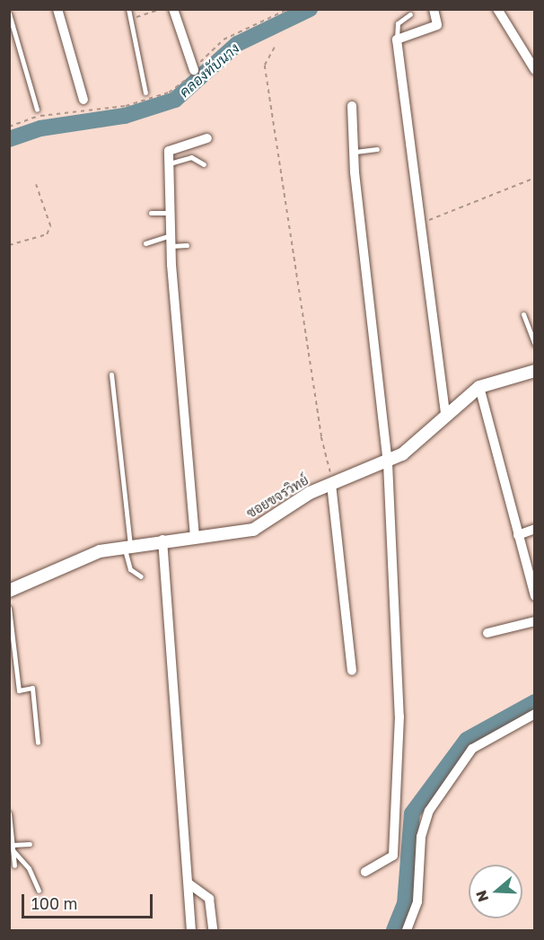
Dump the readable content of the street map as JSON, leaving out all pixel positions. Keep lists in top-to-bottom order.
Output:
{
  "streets": {
    "street": ["ซอยขจรวิทย์"]
  },
  "water": ["คลองทับนาง"],
  "scale_bar": "100 m",
  "north": "left"
}
